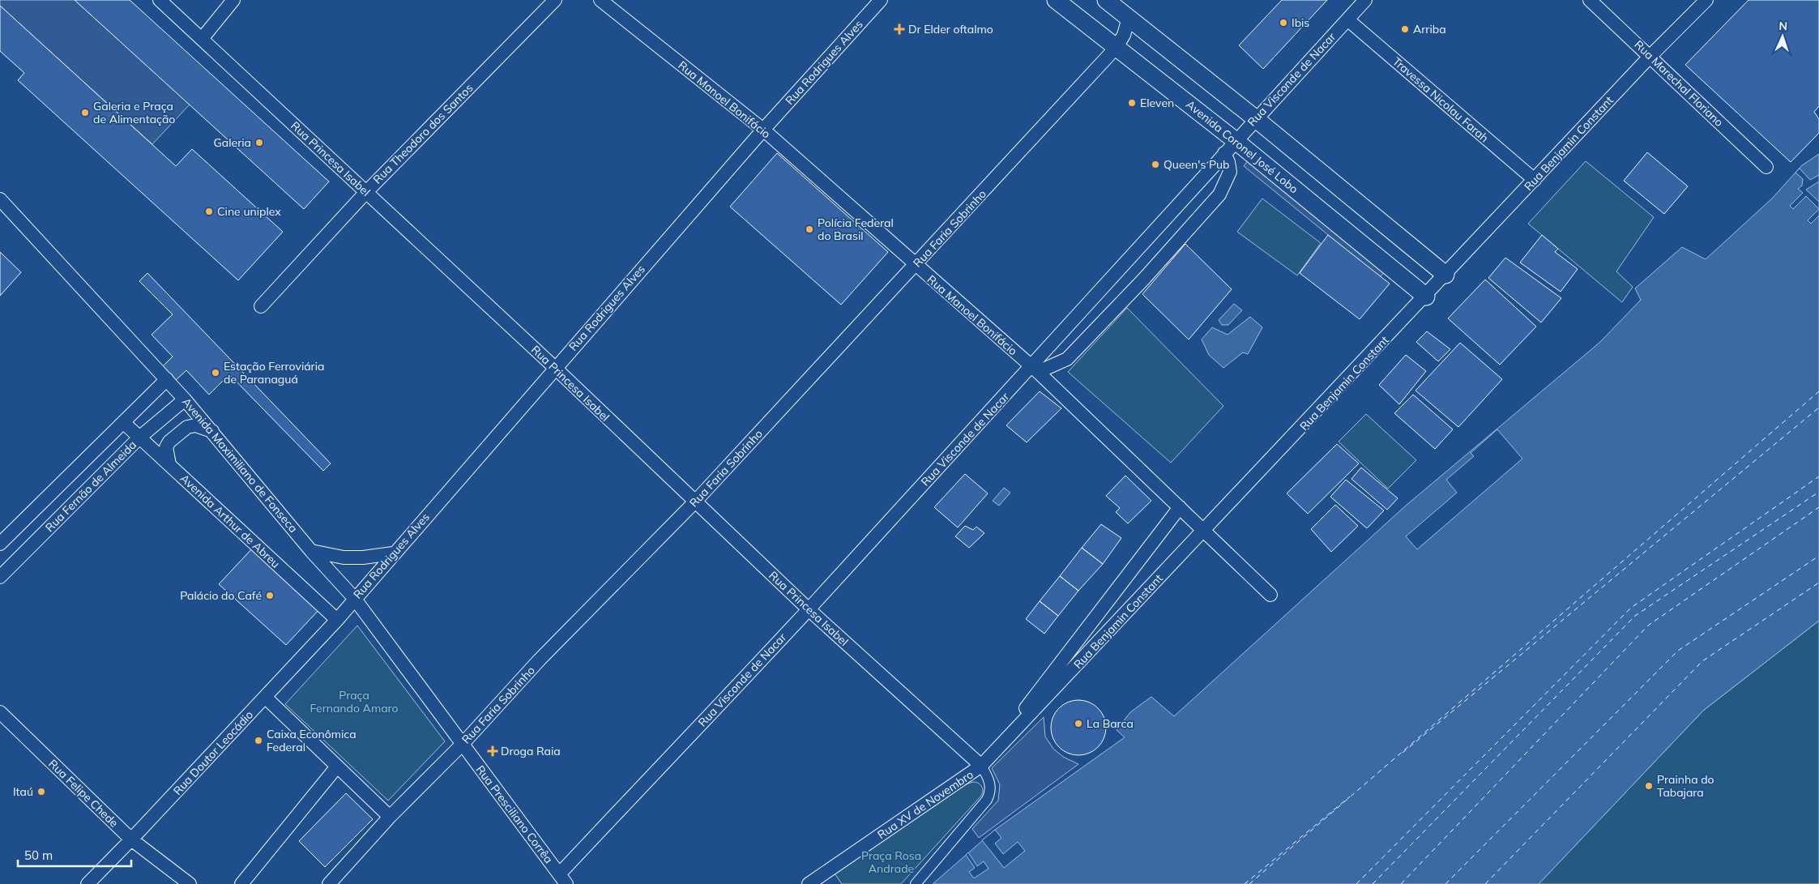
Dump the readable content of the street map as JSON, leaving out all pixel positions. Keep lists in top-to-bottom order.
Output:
{
  "streets": {
    "street": [
      "Rua Rodrigues Alves",
      "Rua Visconde de Nacar",
      "Rua Marechal Floriano",
      "Rua Manoel Bonifácio",
      "Travessa Nicolau Farah",
      "Rua Theodoro dos Santos",
      "Rua Benjamin Constant",
      "Avenida Coronel José Lobo",
      "Rua Princesa Isabel",
      "Rua Faria Sobrinho",
      "Avenida Maximiliano de Fonseca",
      "Rua Fernão de Almeida",
      "Avenida Arthur de Abreu",
      "Rua Doutor Leocádio",
      "Rua Felipe Chede",
      "Rua XV de Novembro",
      "Rua Presciliano Corrêa"
    ]
  },
  "crossings": [
    ["Rua Rodrigues Alves", "Rua Manoel Bonifácio"],
    ["Rua Rodrigues Alves", "Rua Princesa Isabel"],
    ["Rua Rodrigues Alves", "Avenida Maximiliano de Fonseca"],
    ["Rua Rodrigues Alves", "Avenida Arthur de Abreu"],
    ["Rua Rodrigues Alves", "Rua Doutor Leocádio"],
    ["Rua Visconde de Nacar", "Rua Manoel Bonifácio"],
    ["Rua Visconde de Nacar", "Travessa Nicolau Farah"],
    ["Rua Visconde de Nacar", "Avenida Coronel José Lobo"],
    ["Rua Visconde de Nacar", "Rua Princesa Isabel"],
    ["Rua Visconde de Nacar", "Rua Presciliano Corrêa"],
    ["Rua Marechal Floriano", "Rua Benjamin Constant"],
    ["Rua Manoel Bonifácio", "Rua Benjamin Constant"],
    ["Rua Manoel Bonifácio", "Rua Faria Sobrinho"],
    ["Travessa Nicolau Farah", "Rua Benjamin Constant"],
    ["Rua Theodoro dos Santos", "Rua Princesa Isabel"],
    ["Rua Benjamin Constant", "Avenida Coronel José Lobo"],
    ["Rua Benjamin Constant", "Rua Princesa Isabel"],
    ["Rua Benjamin Constant", "Rua XV de Novembro"],
    ["Avenida Coronel José Lobo", "Rua Faria Sobrinho"],
    ["Rua Princesa Isabel", "Rua Faria Sobrinho"],
    ["Rua Princesa Isabel", "Rua XV de Novembro"],
    ["Rua Faria Sobrinho", "Avenida Maximiliano de Fonseca"],
    ["Rua Faria Sobrinho", "Rua Presciliano Corrêa"],
    ["Avenida Maximiliano de Fonseca", "Rua Fernão de Almeida"],
    ["Avenida Maximiliano de Fonseca", "Rua Presciliano Corrêa"],
    ["Rua Fernão de Almeida", "Avenida Arthur de Abreu"],
    ["Avenida Arthur de Abreu", "Rua Doutor Leocádio"],
    ["Rua Doutor Leocádio", "Rua Felipe Chede"]
  ],
  "parks": ["Praça Fernando Amaro", "Praça Rosa Andrade"],
  "places": {
    "other": [
      "Ibis",
      "Arriba",
      "Eleven",
      "Galeria e Praça de Alimentação",
      "Galeria",
      "Queen's Pub",
      "Cine uniplex",
      "Polícia Federal do Brasil",
      "Estação Ferroviária de Paranaguá",
      "Palácio do Café",
      "La Barca",
      "Caixa Econômica Federal",
      "Prainha do Tabajara",
      "Itaú"
    ],
    "health": ["Dr Elder oftalmo", "Droga Raia"]
  },
  "scale_bar": "50 m",
  "north": "top"
}
